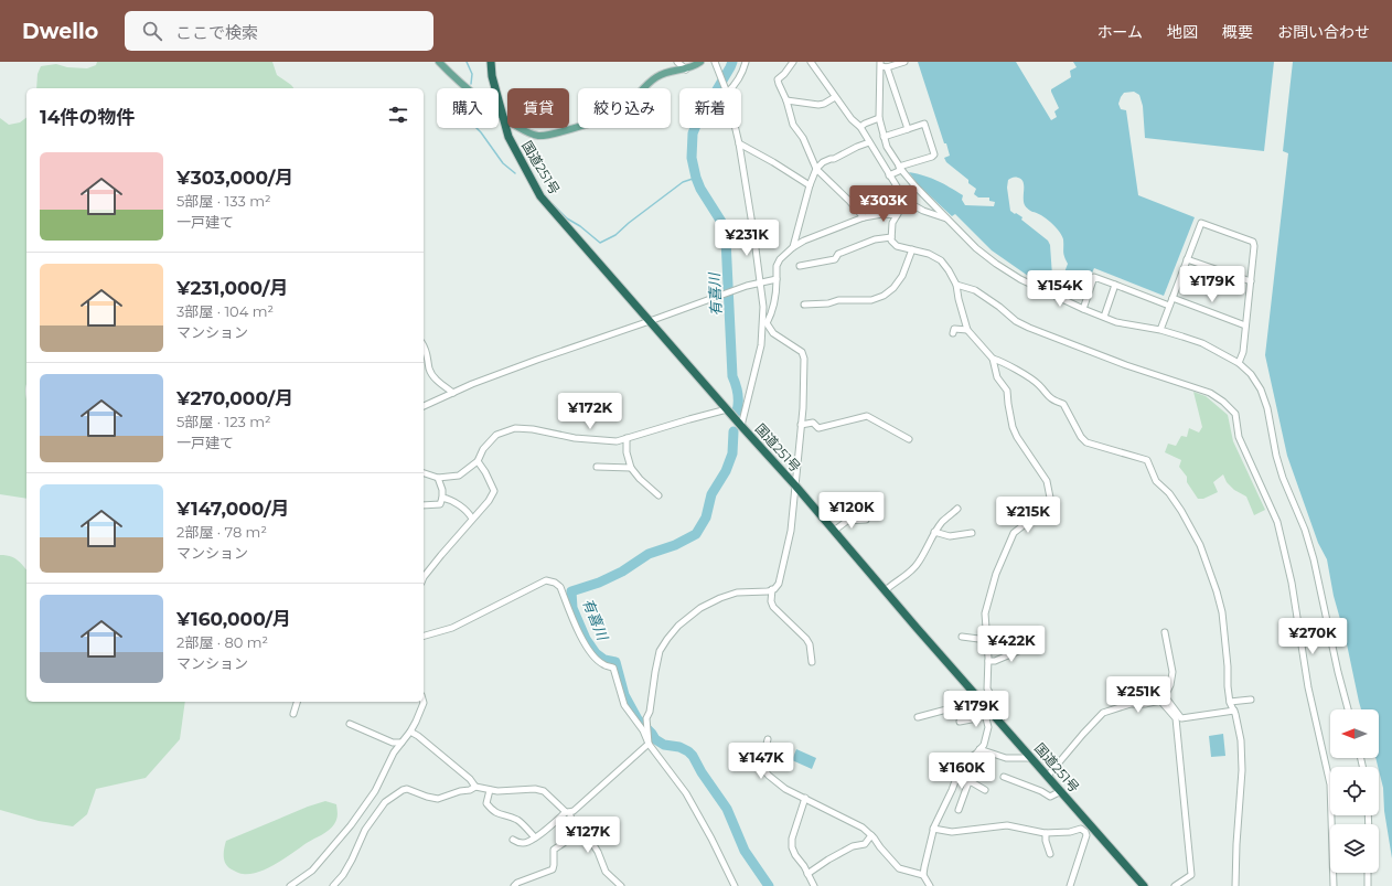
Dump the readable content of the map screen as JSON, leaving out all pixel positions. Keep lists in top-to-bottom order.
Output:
{
  "streets": {
    "highway": ["国道251号"]
  },
  "water": ["有喜川"],
  "north": "left",
  "page": {
    "header": "Dwello",
    "search": "ここで検索",
    "nav": [
      "ホーム",
      "地図",
      "概要",
      "お問い合わせ"
    ],
    "chip": [
      "購入",
      "賃貸",
      "絞り込み",
      "新着"
    ],
    "heading": "14件の物件",
    "list": [
      {
        "name": "¥303,000/月",
        "note": "5部屋 · 133 m² · 一戸建て"
      },
      {
        "name": "¥231,000/月",
        "note": "3部屋 · 104 m² · マンション"
      },
      {
        "name": "¥270,000/月",
        "note": "5部屋 · 123 m² · 一戸建て"
      },
      {
        "name": "¥147,000/月",
        "note": "2部屋 · 78 m² · マンション"
      },
      {
        "name": "¥160,000/月",
        "note": "2部屋 · 80 m² · マンション"
      }
    ],
    "price": [
      "¥303K",
      "¥231K",
      "¥179K",
      "¥154K",
      "¥172K",
      "¥120K",
      "¥215K",
      "¥270K",
      "¥422K",
      "¥251K",
      "¥179K",
      "¥147K",
      "¥160K",
      "¥127K"
    ]
  }
}
